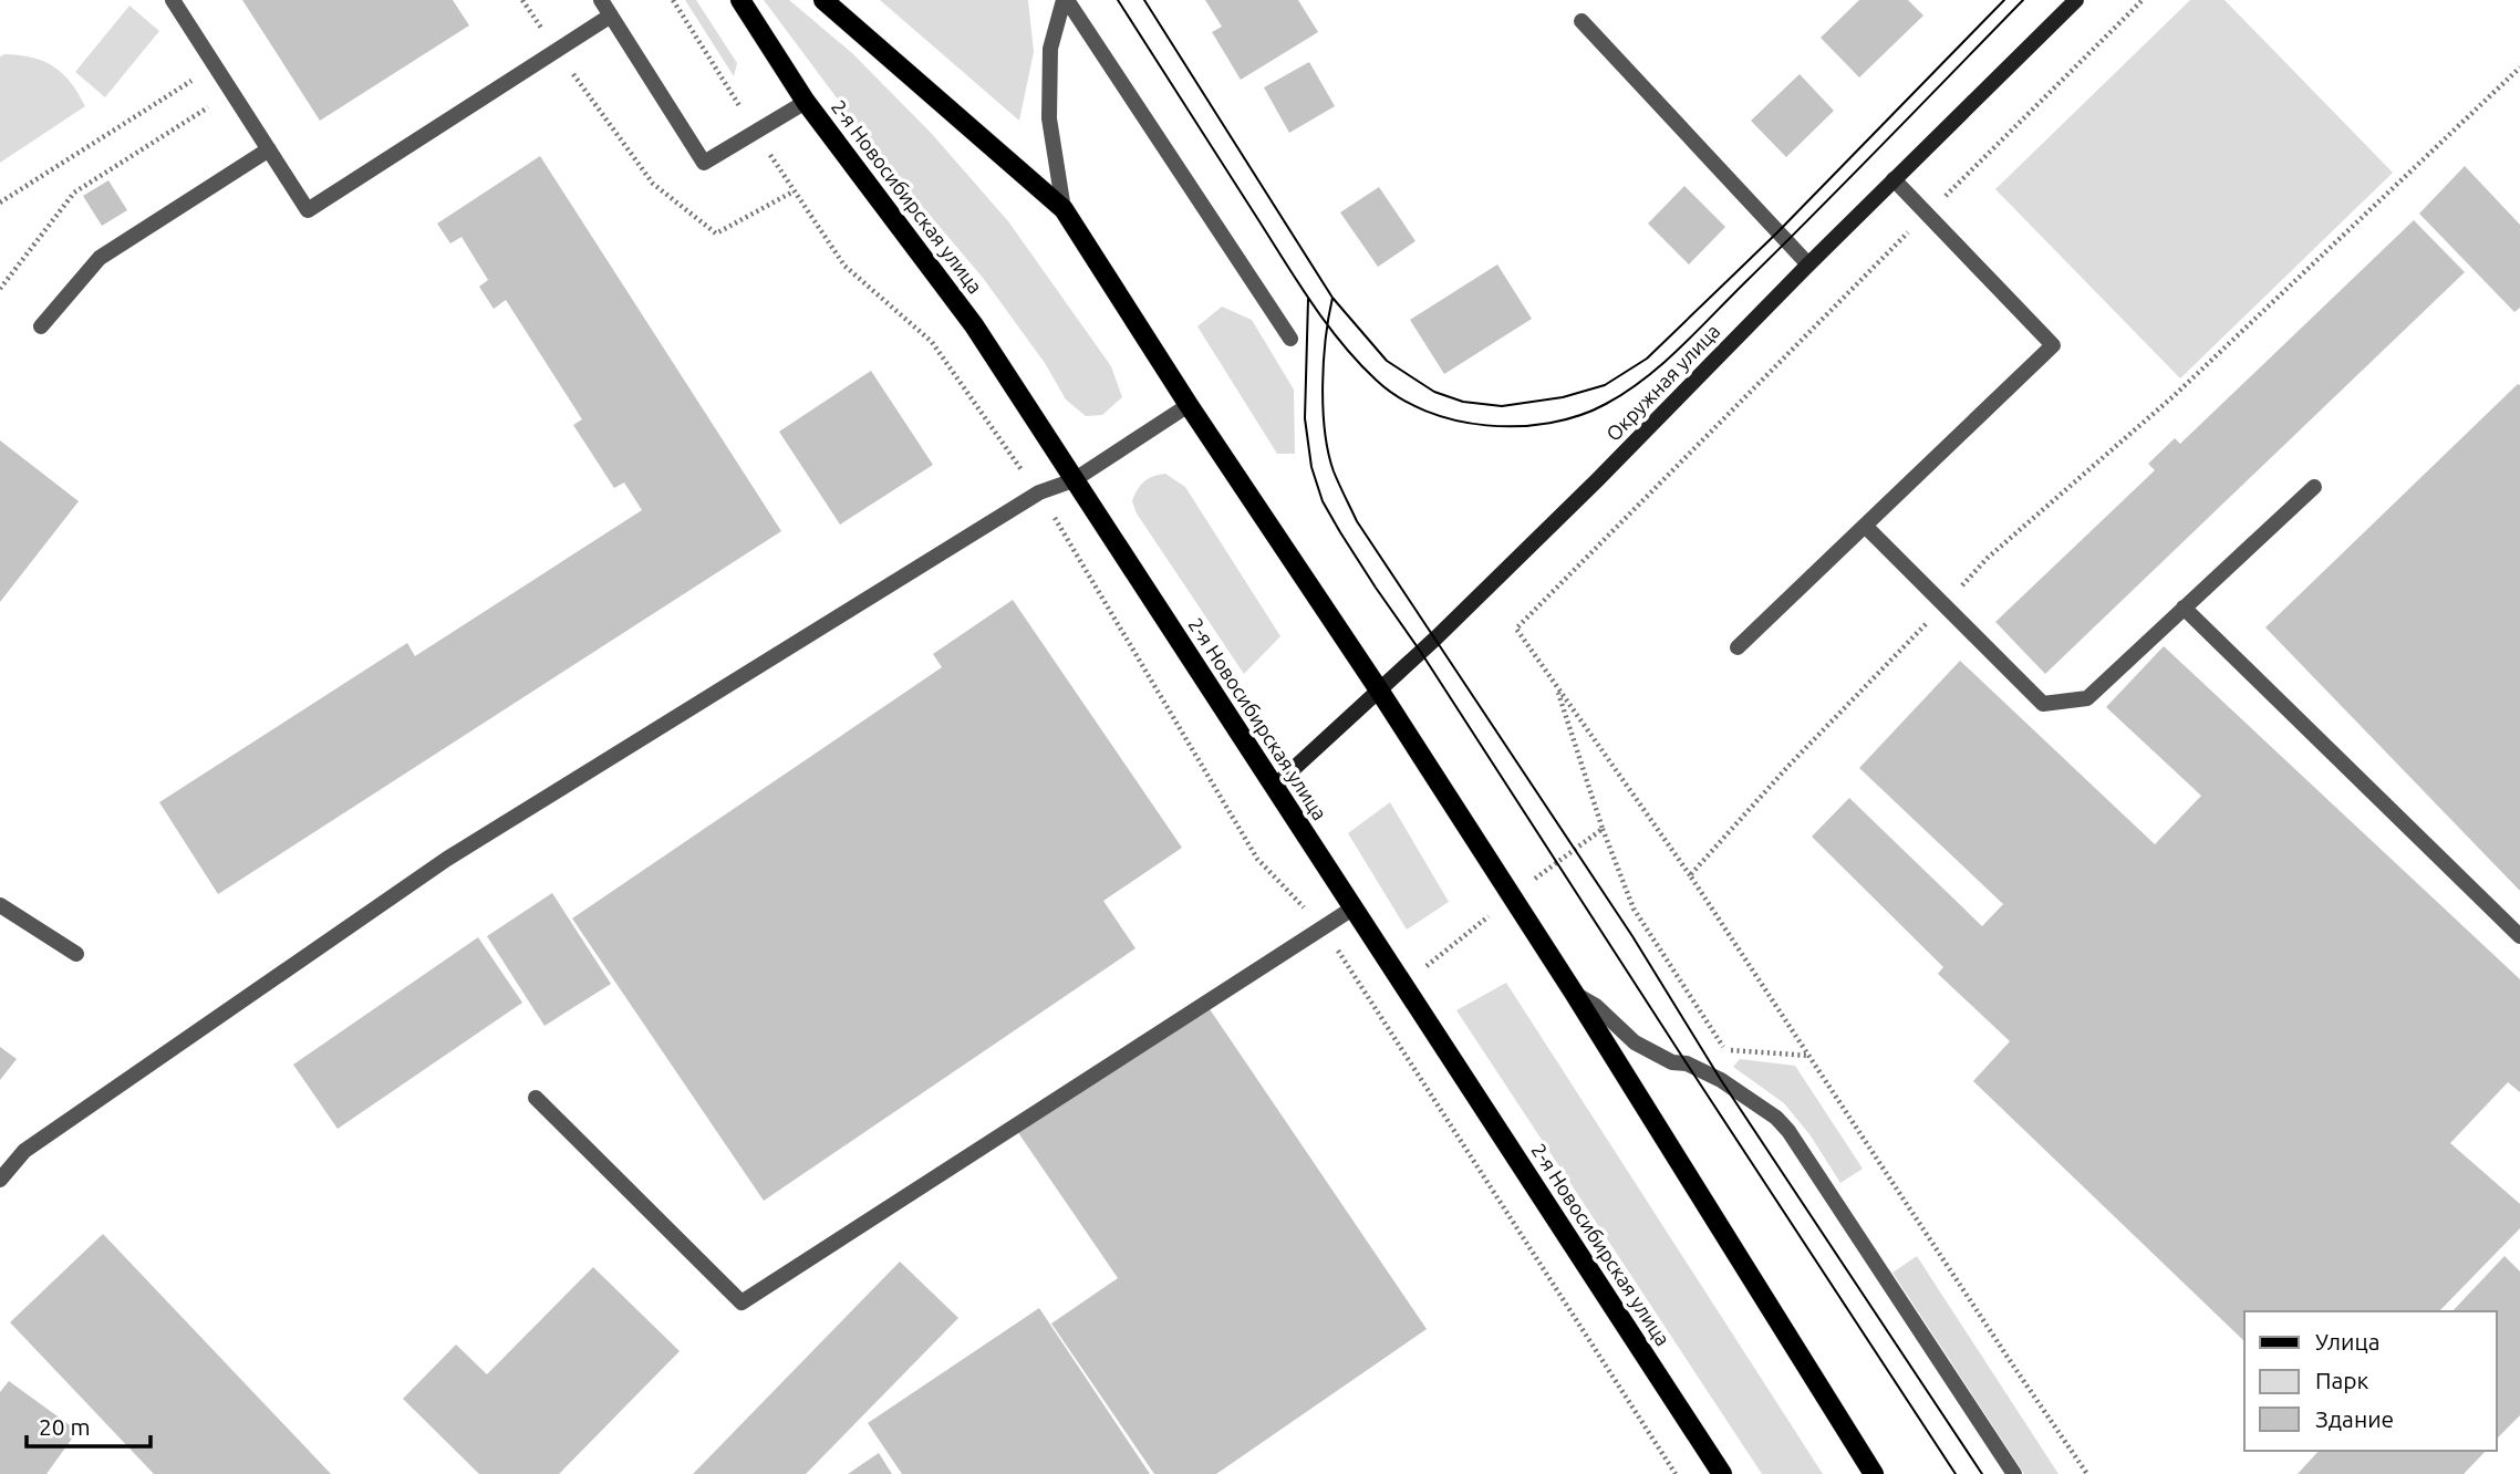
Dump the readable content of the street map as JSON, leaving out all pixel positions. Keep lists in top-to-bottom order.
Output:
{
  "streets": {
    "main road": ["2-я Новосибирская улица", "Окружная улица"]
  },
  "crossings": [
    ["2-я Новосибирская улица", "Окружная улица"]
  ],
  "legend": ["Улица", "Парк", "Здание"],
  "scale_bar": "20 m"
}
